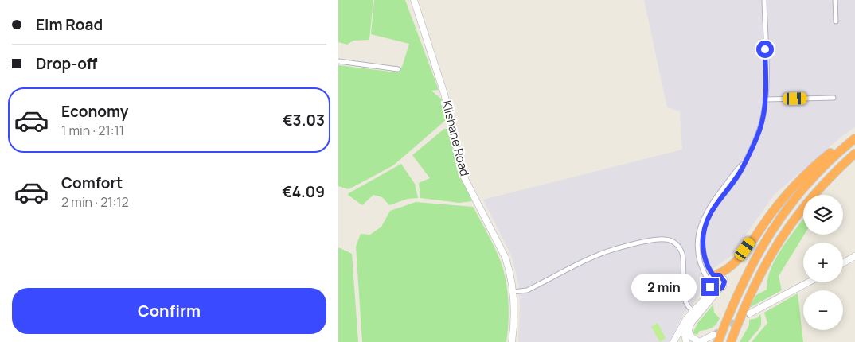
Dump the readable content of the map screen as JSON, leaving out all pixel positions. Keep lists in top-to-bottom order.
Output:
{
  "streets": {
    "street": ["Kilshane Road"]
  },
  "page": {
    "banner": ["Elm Road", "Drop-off"],
    "list": [
      {
        "name": "Economy",
        "note": "1 min · 21:11",
        "value": "€3.03"
      },
      {
        "name": "Comfort",
        "note": "2 min · 21:12",
        "value": "€4.09"
      }
    ],
    "map_buttons": ["+", "−"],
    "bubble": "2 min",
    "buttons": "Confirm"
  }
}
